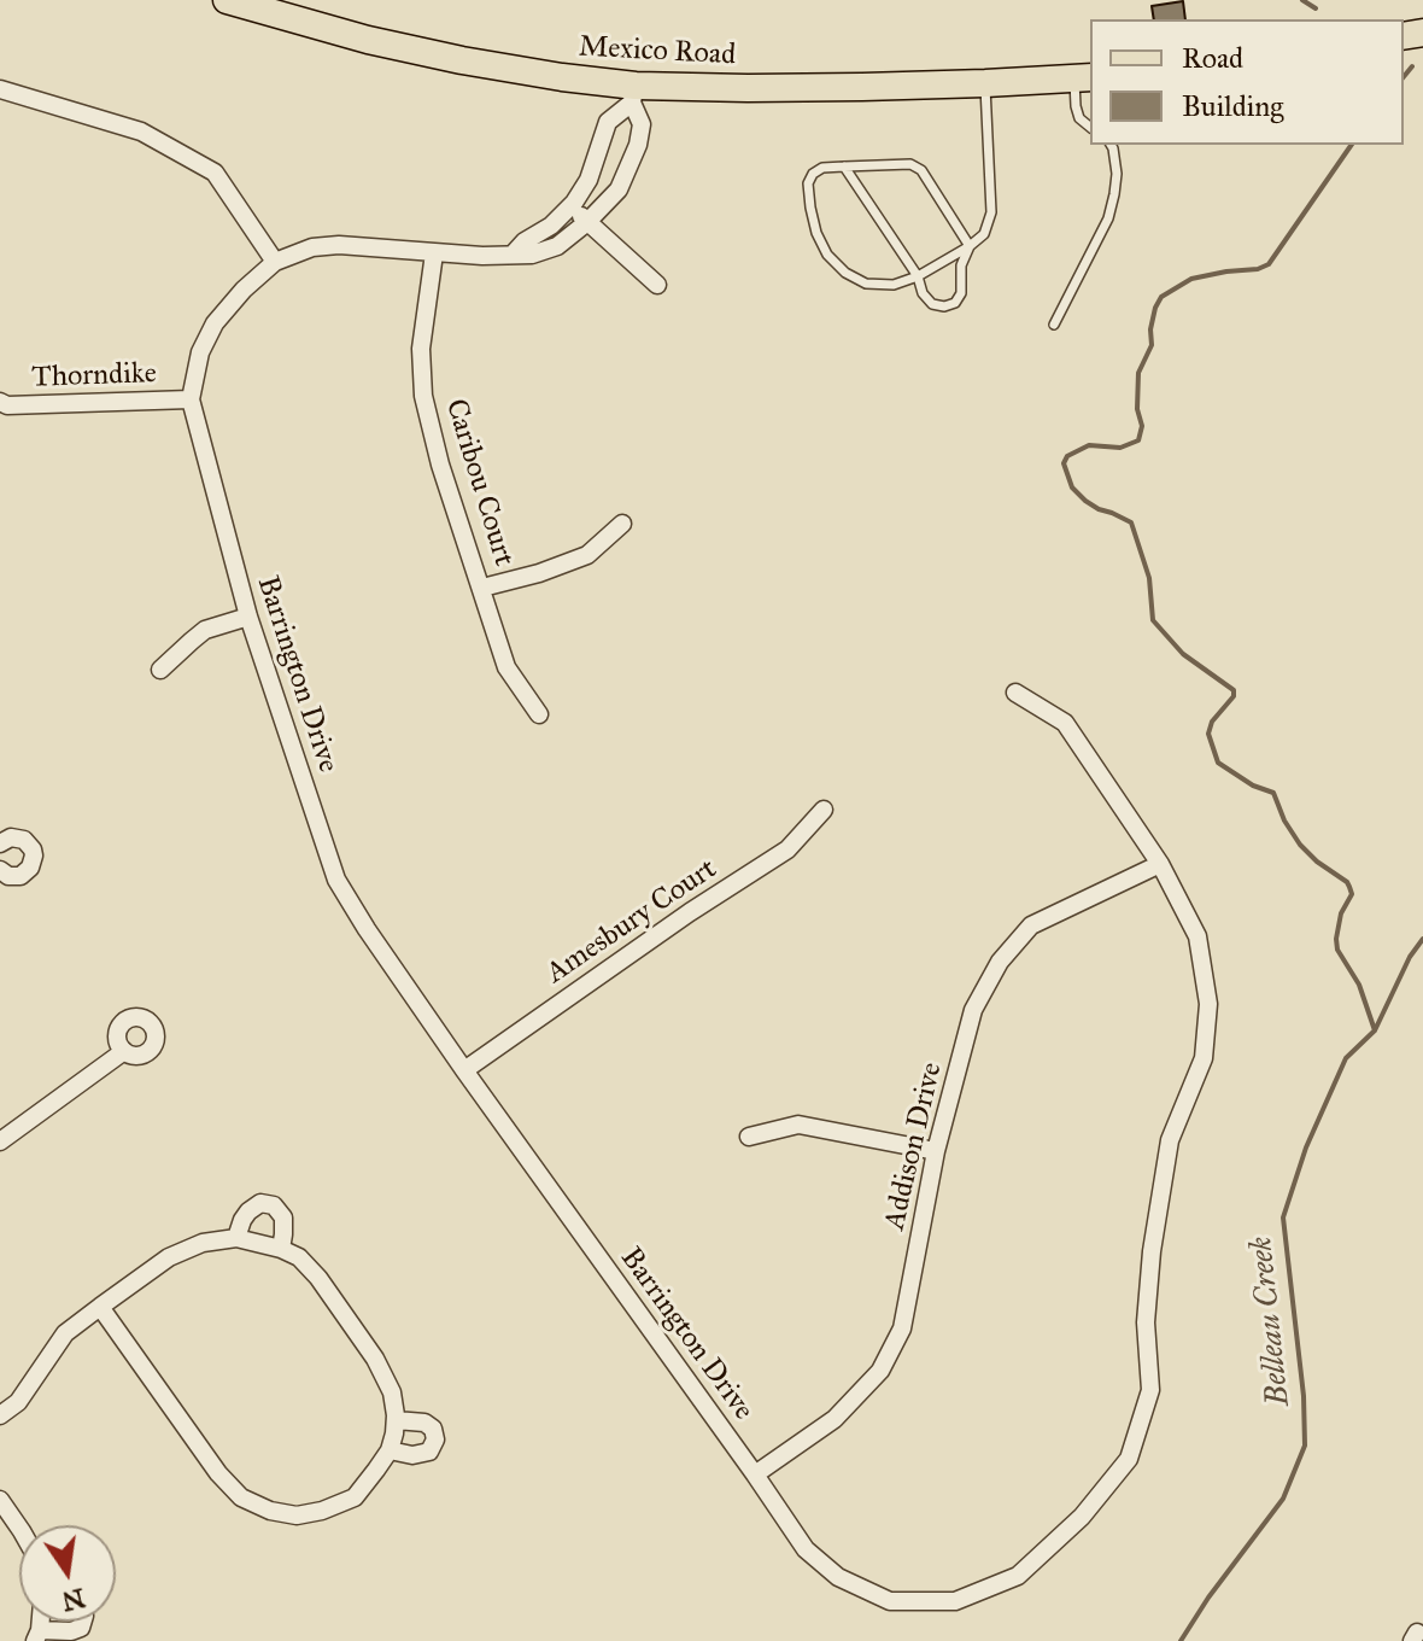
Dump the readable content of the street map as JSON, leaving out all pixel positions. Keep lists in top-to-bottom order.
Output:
{
  "streets": {
    "main road": ["Mexico Road"],
    "street": [
      "Thorndike",
      "Caribou Court",
      "Barrington Drive",
      "Amesbury Court",
      "Addison Drive"
    ]
  },
  "crossings": [
    ["Mexico Road", "Barrington Drive"],
    ["Thorndike", "Barrington Drive"],
    ["Caribou Court", "Barrington Drive"],
    ["Barrington Drive", "Amesbury Court"],
    ["Barrington Drive", "Addison Drive"]
  ],
  "water": ["Belleau Creek"],
  "legend": ["Road", "Building"],
  "north": "bottom"
}
